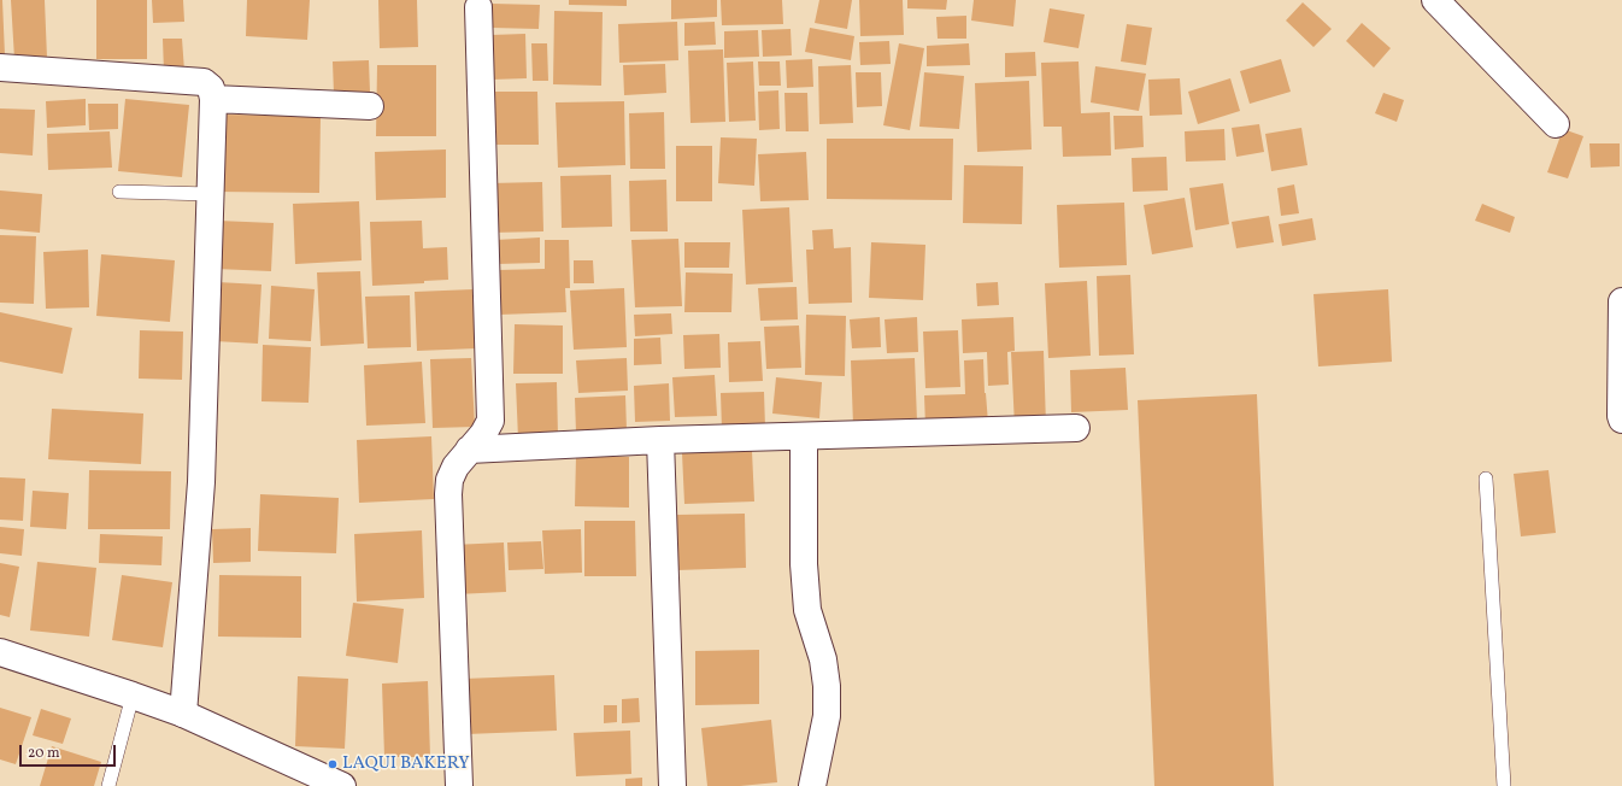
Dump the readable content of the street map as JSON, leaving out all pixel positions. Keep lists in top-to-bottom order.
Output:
{
  "places": ["LAQUI BAKERY"],
  "scale_bar": "20 m"
}
